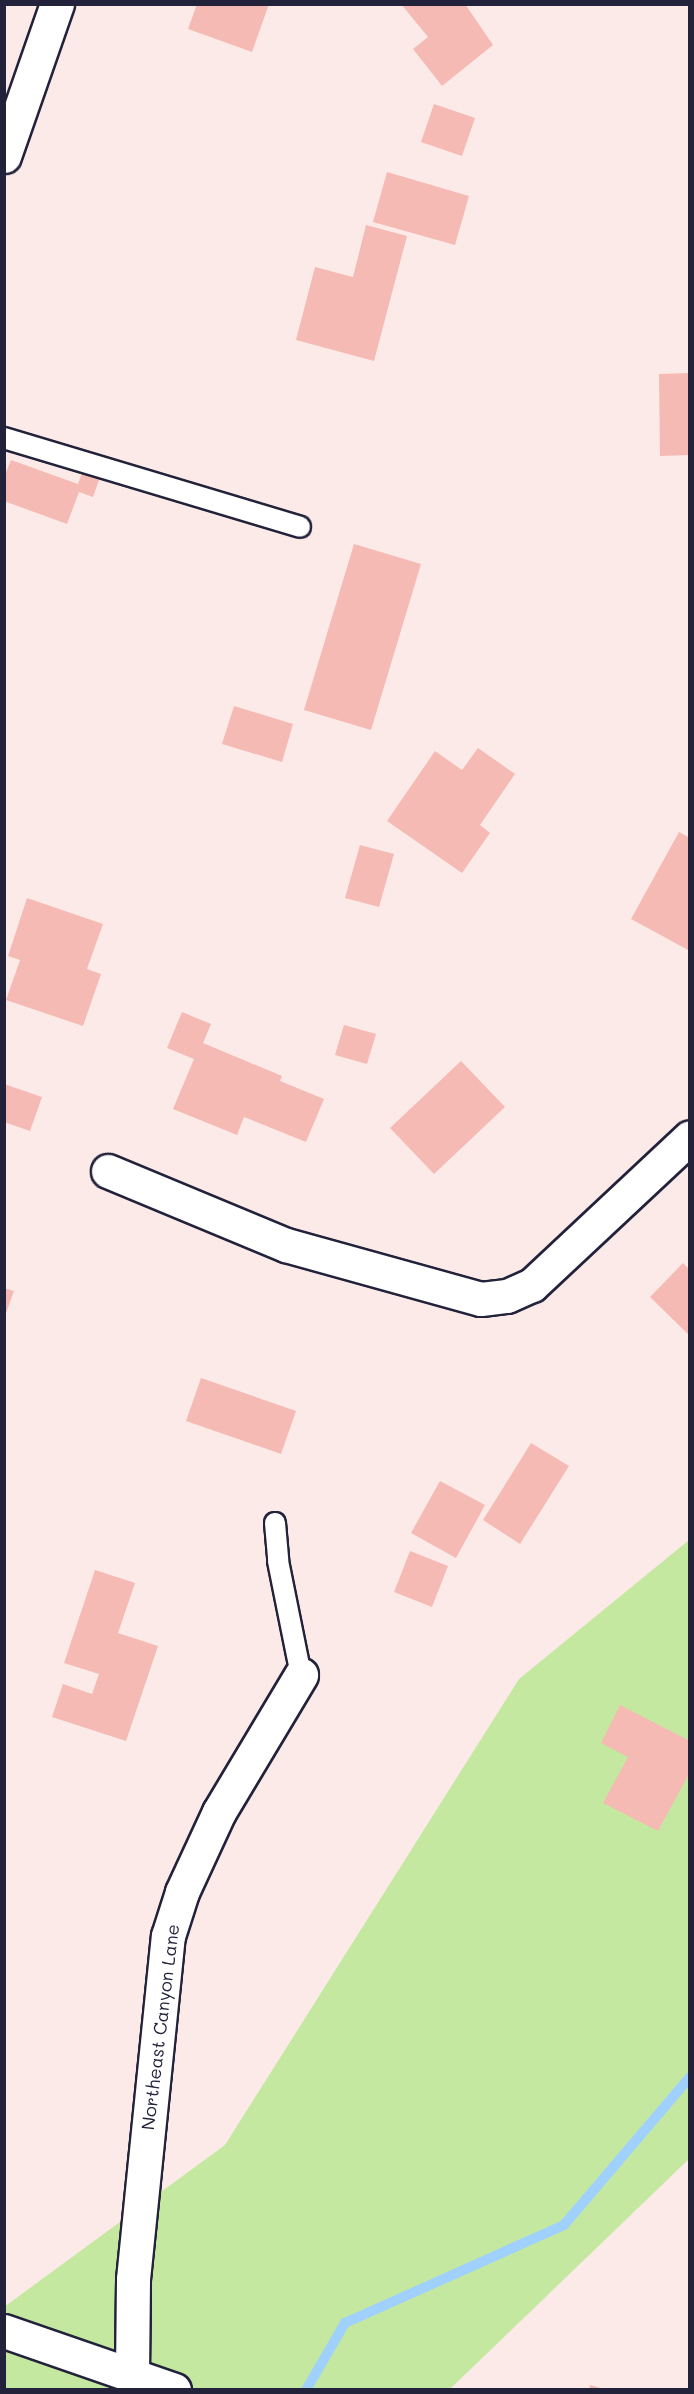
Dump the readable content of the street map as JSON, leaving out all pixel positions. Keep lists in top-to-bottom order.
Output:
{
  "streets": {
    "street": ["Northeast Canyon Lane"]
  }
}
